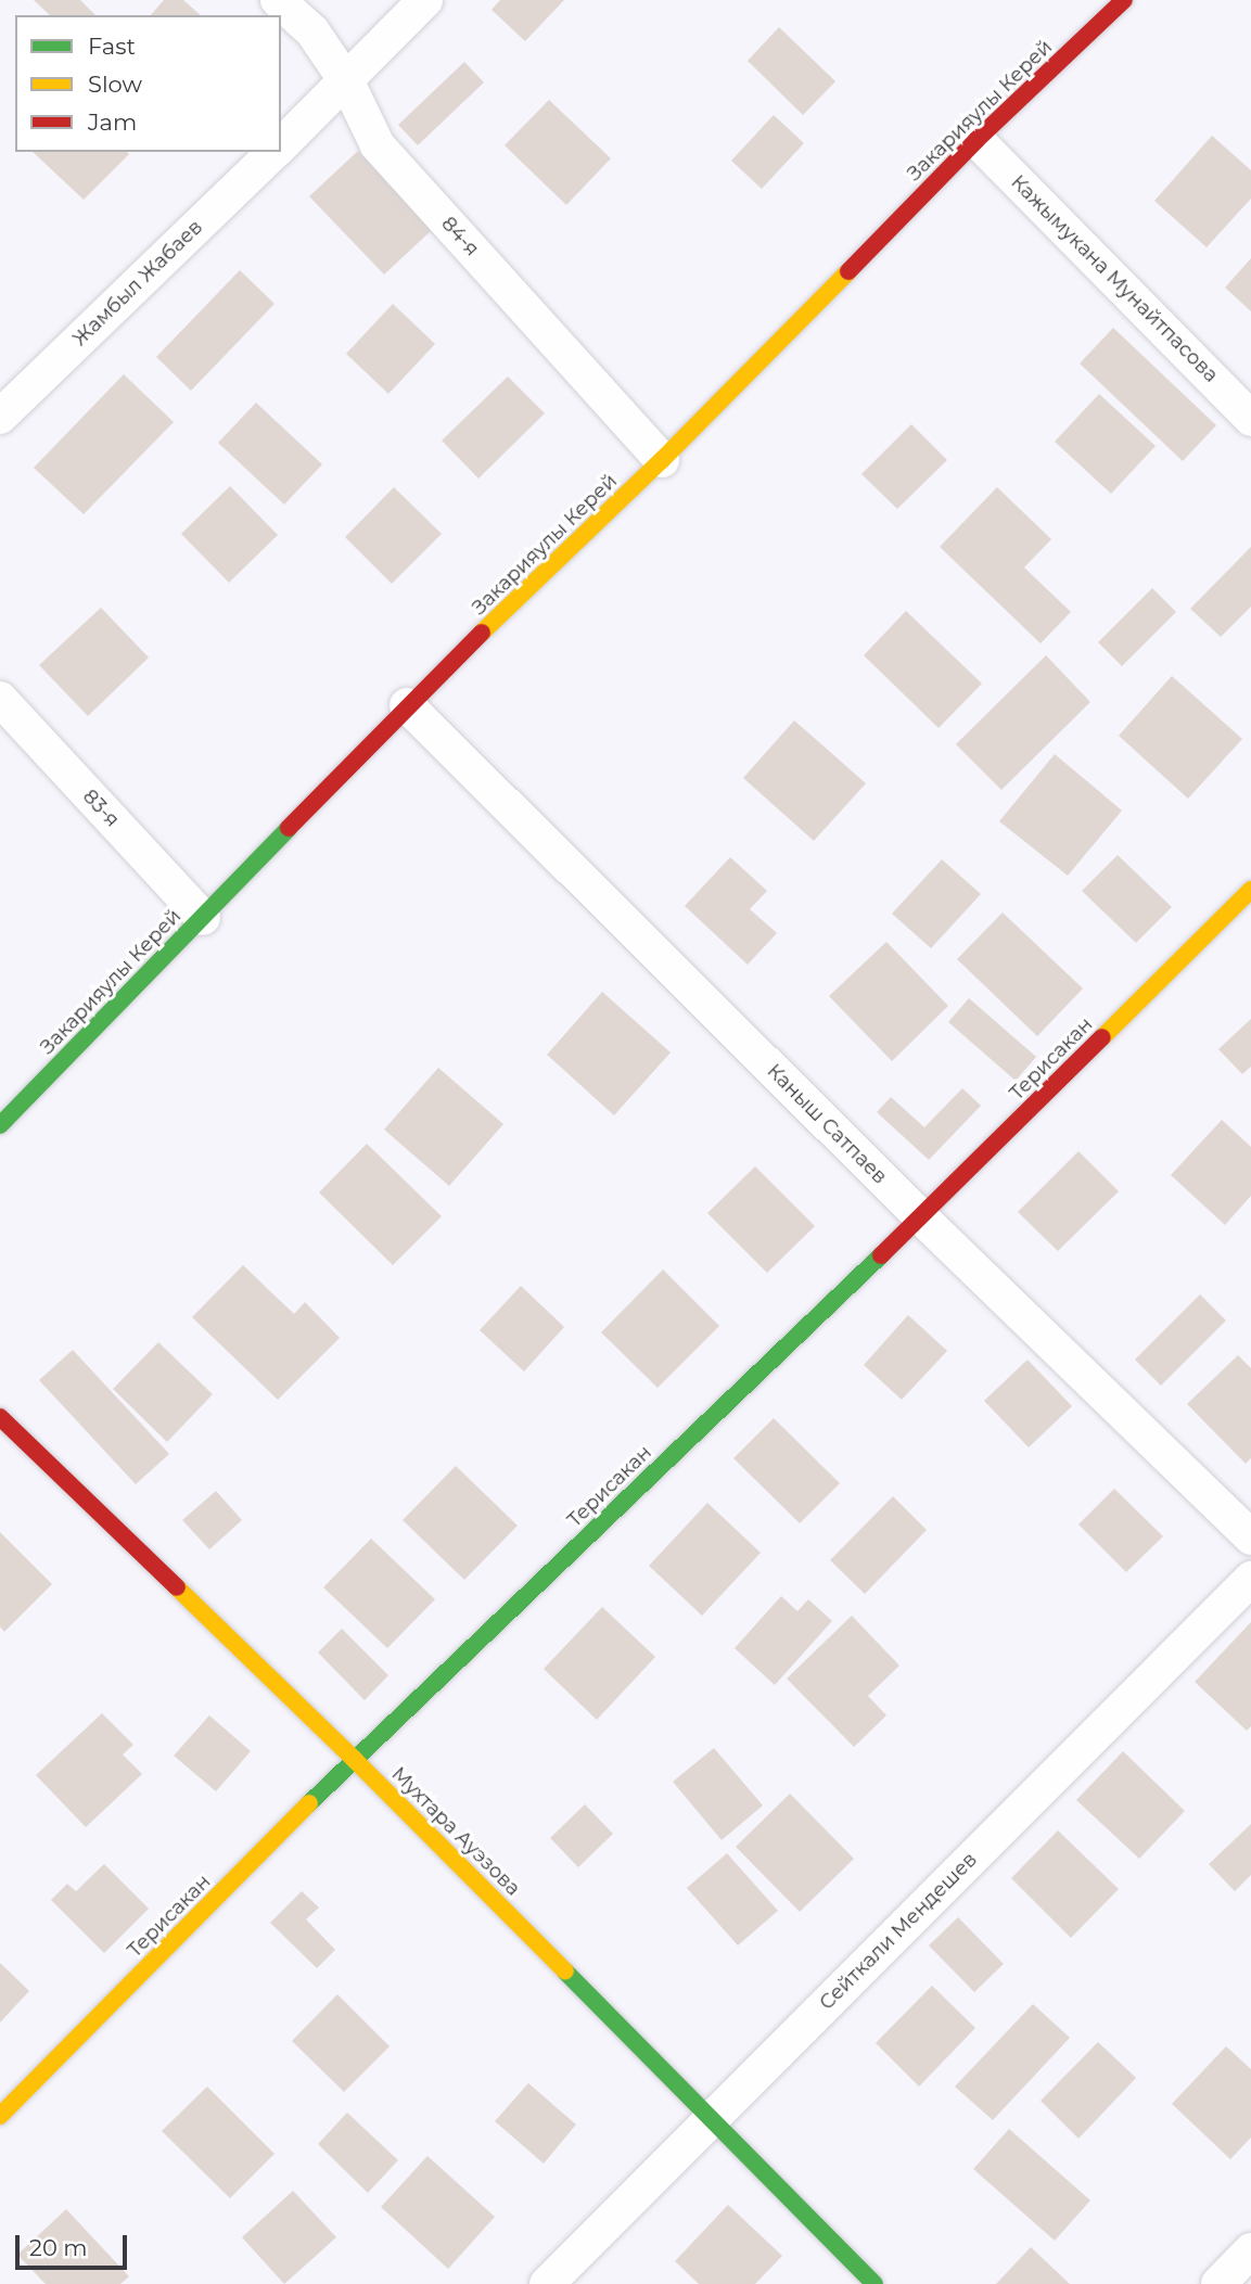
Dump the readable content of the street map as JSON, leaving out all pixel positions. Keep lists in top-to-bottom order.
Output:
{
  "streets": {
    "main road": ["Закарияулы Керей", "Терисакан", "Мухтара Ауэзова"],
    "street": [
      "84-я",
      "Кажымукана Мунайтпасова",
      "Жамбыл Жабаев",
      "83-я",
      "Каныш Сатпаев",
      "Сейткали Мендешев"
    ]
  },
  "crossings": [
    ["Закарияулы Керей", "84-я"],
    ["Закарияулы Керей", "Кажымукана Мунайтпасова"],
    ["Закарияулы Керей", "83-я"],
    ["Закарияулы Керей", "Каныш Сатпаев"],
    ["84-я", "Жамбыл Жабаев"],
    ["Терисакан", "Каныш Сатпаев"],
    ["Терисакан", "Мухтара Ауэзова"],
    ["Мухтара Ауэзова", "Сейткали Мендешев"]
  ],
  "legend": ["Fast", "Slow", "Jam"],
  "scale_bar": "20 m"
}
